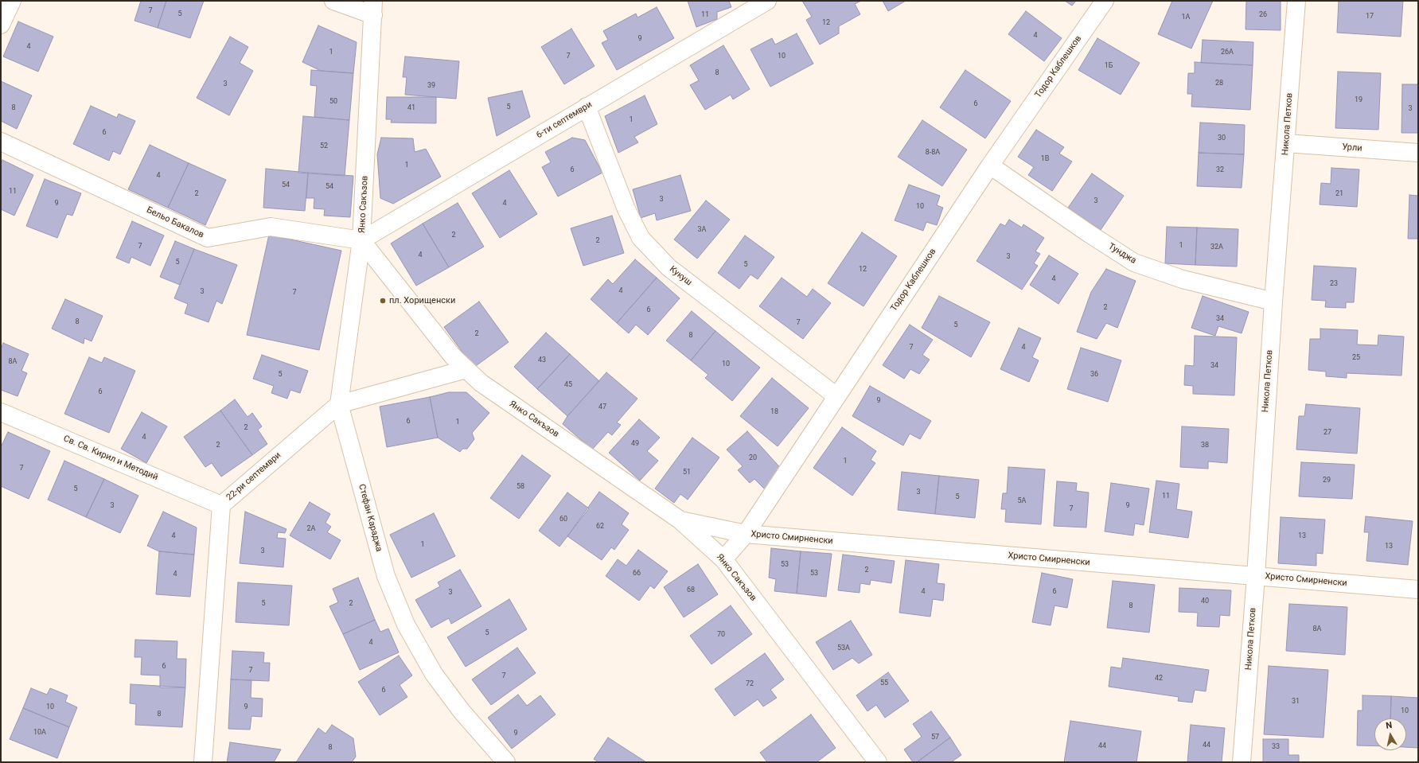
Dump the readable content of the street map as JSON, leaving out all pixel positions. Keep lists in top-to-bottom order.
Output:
{
  "streets": {
    "street": [
      "Тодор Каблешков",
      "6-ти септември",
      "Никола Петков",
      "Урли",
      "Янко Сакъзов",
      "Бельо Бакалов",
      "Тунджа",
      "Кукуш",
      "Св. Св. Кирил и Методий",
      "22-ри септември",
      "Стефан Караджа",
      "Христо Смирненски"
    ]
  },
  "crossings": [
    ["Тодор Каблешков", "Янко Сакъзов"],
    ["Тодор Каблешков", "Тунджа"],
    ["Тодор Каблешков", "Кукуш"],
    ["Тодор Каблешков", "Христо Смирненски"],
    ["6-ти септември", "Янко Сакъзов"],
    ["6-ти септември", "Бельо Бакалов"],
    ["6-ти септември", "Кукуш"],
    ["6-ти септември", "Стефан Караджа"],
    ["Никола Петков", "Урли"],
    ["Никола Петков", "Тунджа"],
    ["Никола Петков", "Христо Смирненски"],
    ["Янко Сакъзов", "Бельо Бакалов"],
    ["Янко Сакъзов", "22-ри септември"],
    ["Янко Сакъзов", "Стефан Караджа"],
    ["Янко Сакъзов", "Христо Смирненски"],
    ["Бельо Бакалов", "Стефан Караджа"],
    ["Св. Св. Кирил и Методий", "22-ри септември"],
    ["22-ри септември", "Стефан Караджа"]
  ],
  "places": ["пл. Хорищенски"],
  "house_numbers": [
    "7",
    "5",
    "11",
    "26",
    "17",
    "1А",
    "12",
    "4",
    "9",
    "4",
    "1",
    "26А",
    "7",
    "10",
    "1Б",
    "8",
    "28",
    "3",
    "39",
    "19",
    "50",
    "6",
    "5",
    "8",
    "41",
    "3",
    "1",
    "6",
    "30",
    "52",
    "8-8А",
    "1В",
    "1",
    "6",
    "32",
    "4",
    "54",
    "54",
    "11",
    "2",
    "21",
    "3",
    "3",
    "9",
    "4",
    "10",
    "3А",
    "2",
    "2",
    "1",
    "7",
    "32А",
    "4",
    "3",
    "5",
    "5",
    "12",
    "4",
    "23",
    "4",
    "3",
    "7",
    "2",
    "6",
    "34",
    "8",
    "7",
    "5",
    "2",
    "8",
    "7",
    "4",
    "25",
    "43",
    "8А",
    "10",
    "34",
    "5",
    "36",
    "45",
    "6",
    "9",
    "47",
    "18",
    "6",
    "1",
    "2",
    "27",
    "4",
    "49",
    "2",
    "38",
    "20",
    "1",
    "7",
    "51",
    "29",
    "58",
    "5",
    "3",
    "11",
    "5",
    "5А",
    "3",
    "9",
    "7",
    "60",
    "62",
    "2А",
    "4",
    "13",
    "1",
    "13",
    "3",
    "53",
    "2",
    "66",
    "53",
    "4",
    "68",
    "4",
    "6",
    "3",
    "40",
    "5",
    "2",
    "8",
    "8А",
    "5",
    "70",
    "4",
    "53А",
    "6",
    "7",
    "7",
    "42",
    "55",
    "72",
    "6",
    "31",
    "10",
    "9",
    "10",
    "8",
    "10А",
    "9",
    "57",
    "44",
    "44",
    "33",
    "8"
  ],
  "north": "top"
}
